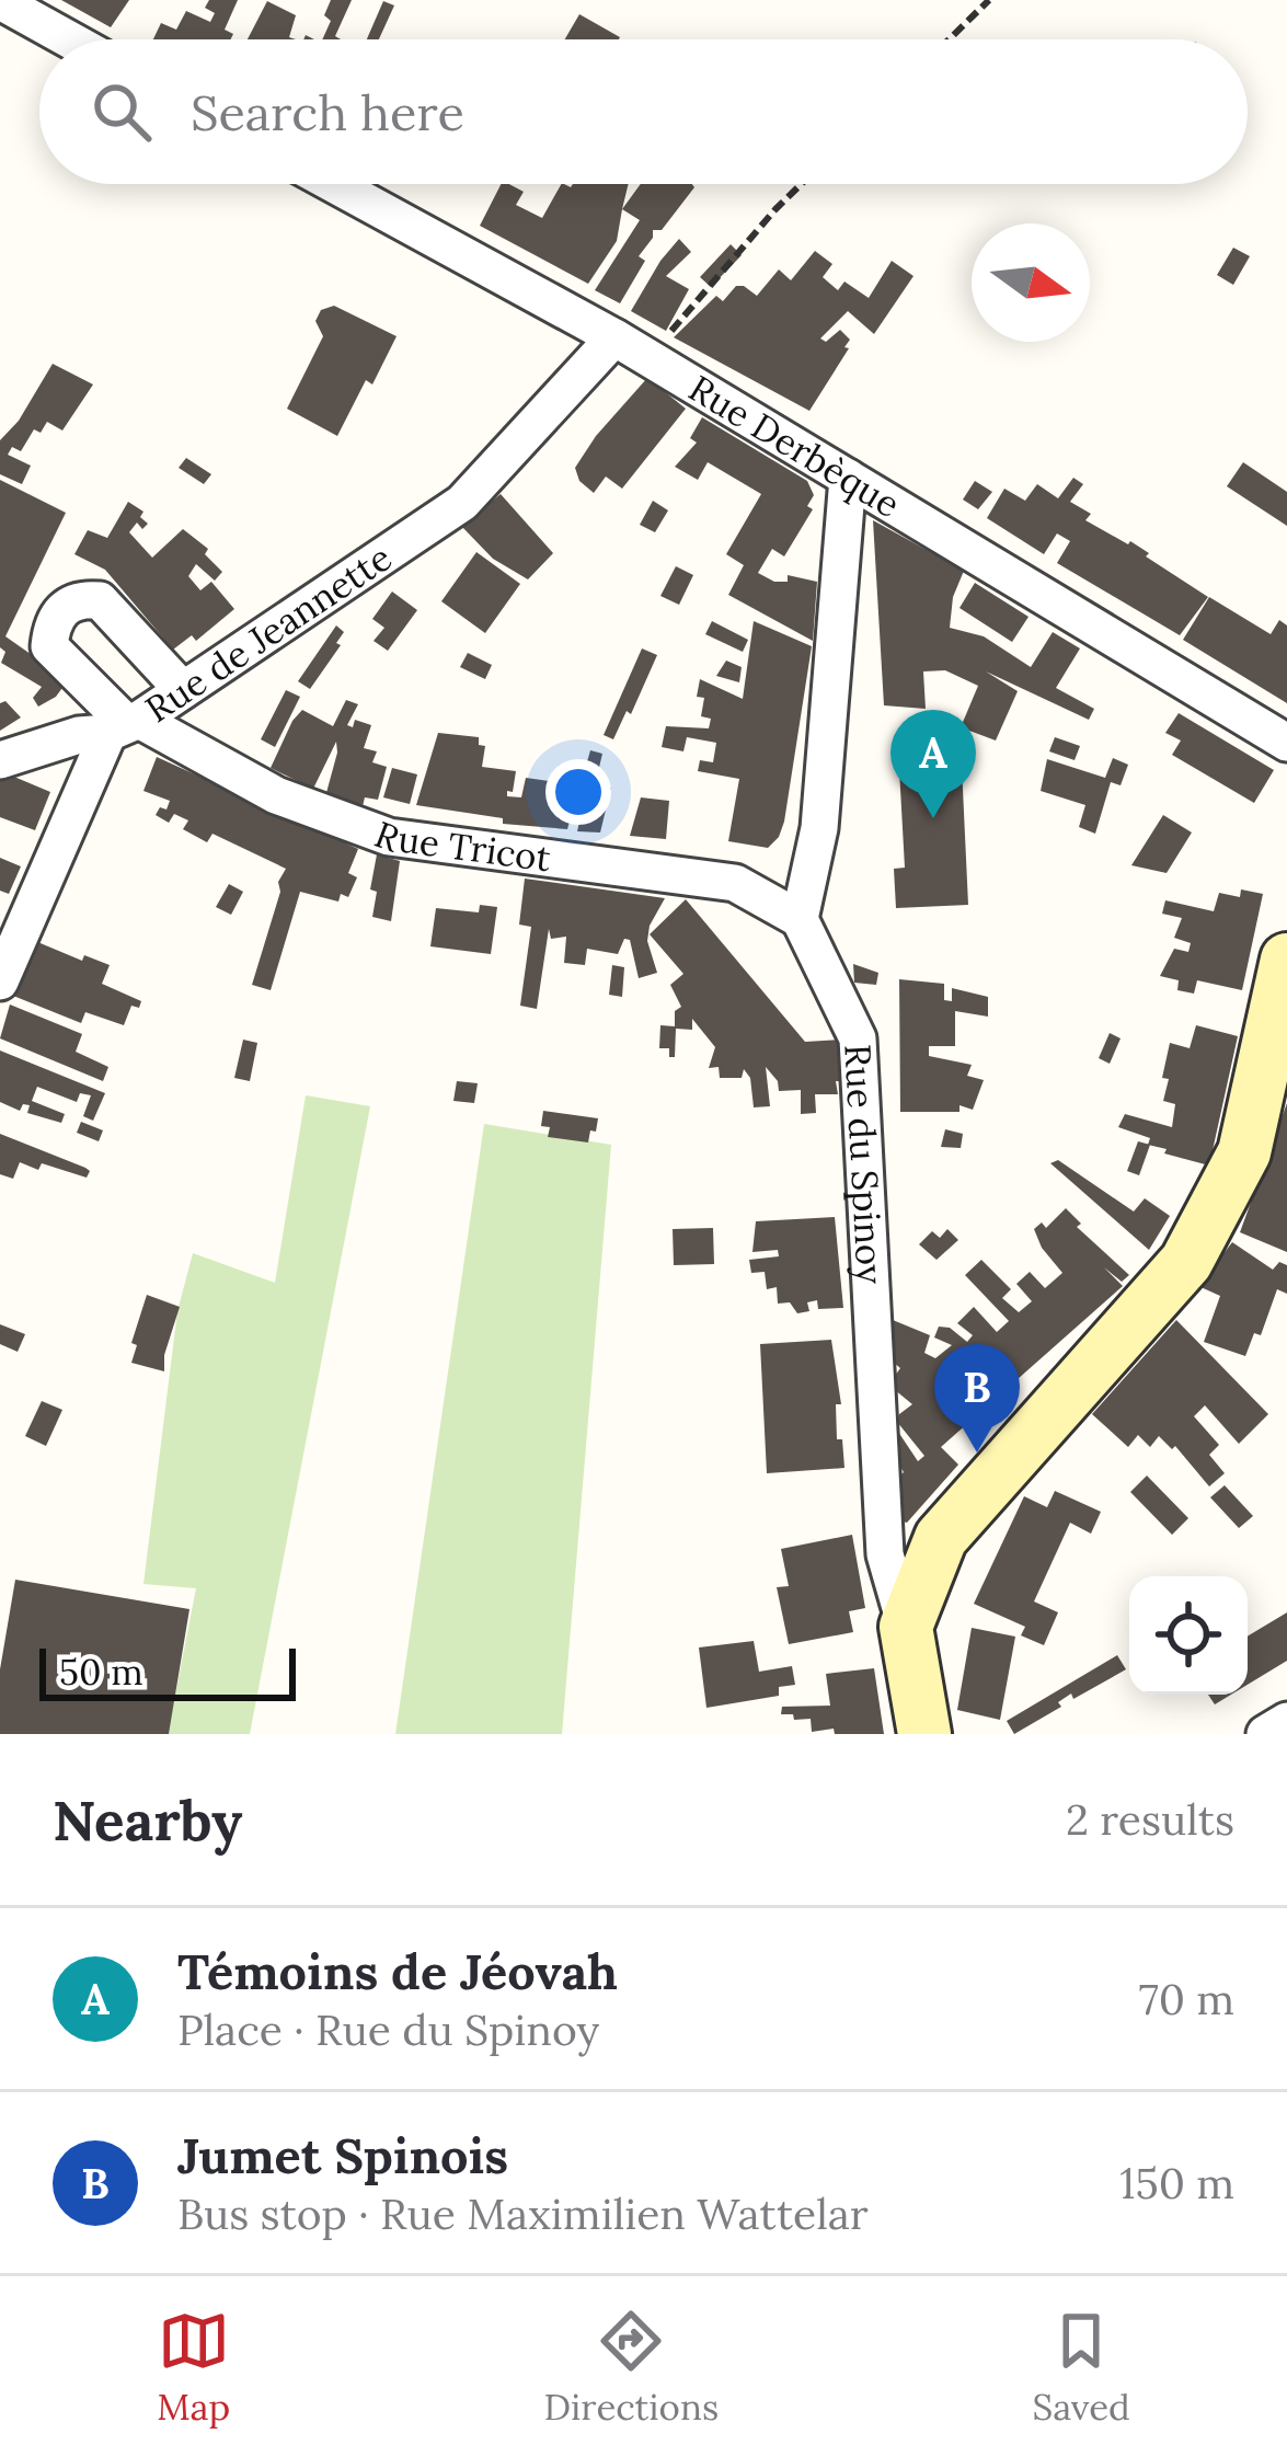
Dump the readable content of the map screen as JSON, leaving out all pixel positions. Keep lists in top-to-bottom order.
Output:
{
  "streets": {
    "street": [
      "Rue Derbèque",
      "Rue de Jeannette",
      "Rue Tricot",
      "Rue du Spinoy"
    ]
  },
  "crossings": [
    ["Rue Derbèque", "Rue de Jeannette"],
    ["Rue de Jeannette", "Rue Tricot"],
    ["Rue Tricot", "Rue du Spinoy"]
  ],
  "scale_bar": "50 m",
  "north": "right",
  "page": {
    "search": "Search here",
    "pins": ["A", "B"],
    "scale": "50 m",
    "heading": ["Nearby", "2 results"],
    "list": [
      {
        "mark": "A",
        "name": "Témoins de Jéovah",
        "note": "Place · Rue du Spinoy",
        "value": "70 m"
      },
      {
        "mark": "B",
        "name": "Jumet Spinois",
        "note": "Bus stop · Rue Maximilien Wattelar",
        "value": "150 m"
      }
    ],
    "nav": ["Map", "Directions", "Saved"]
  }
}
